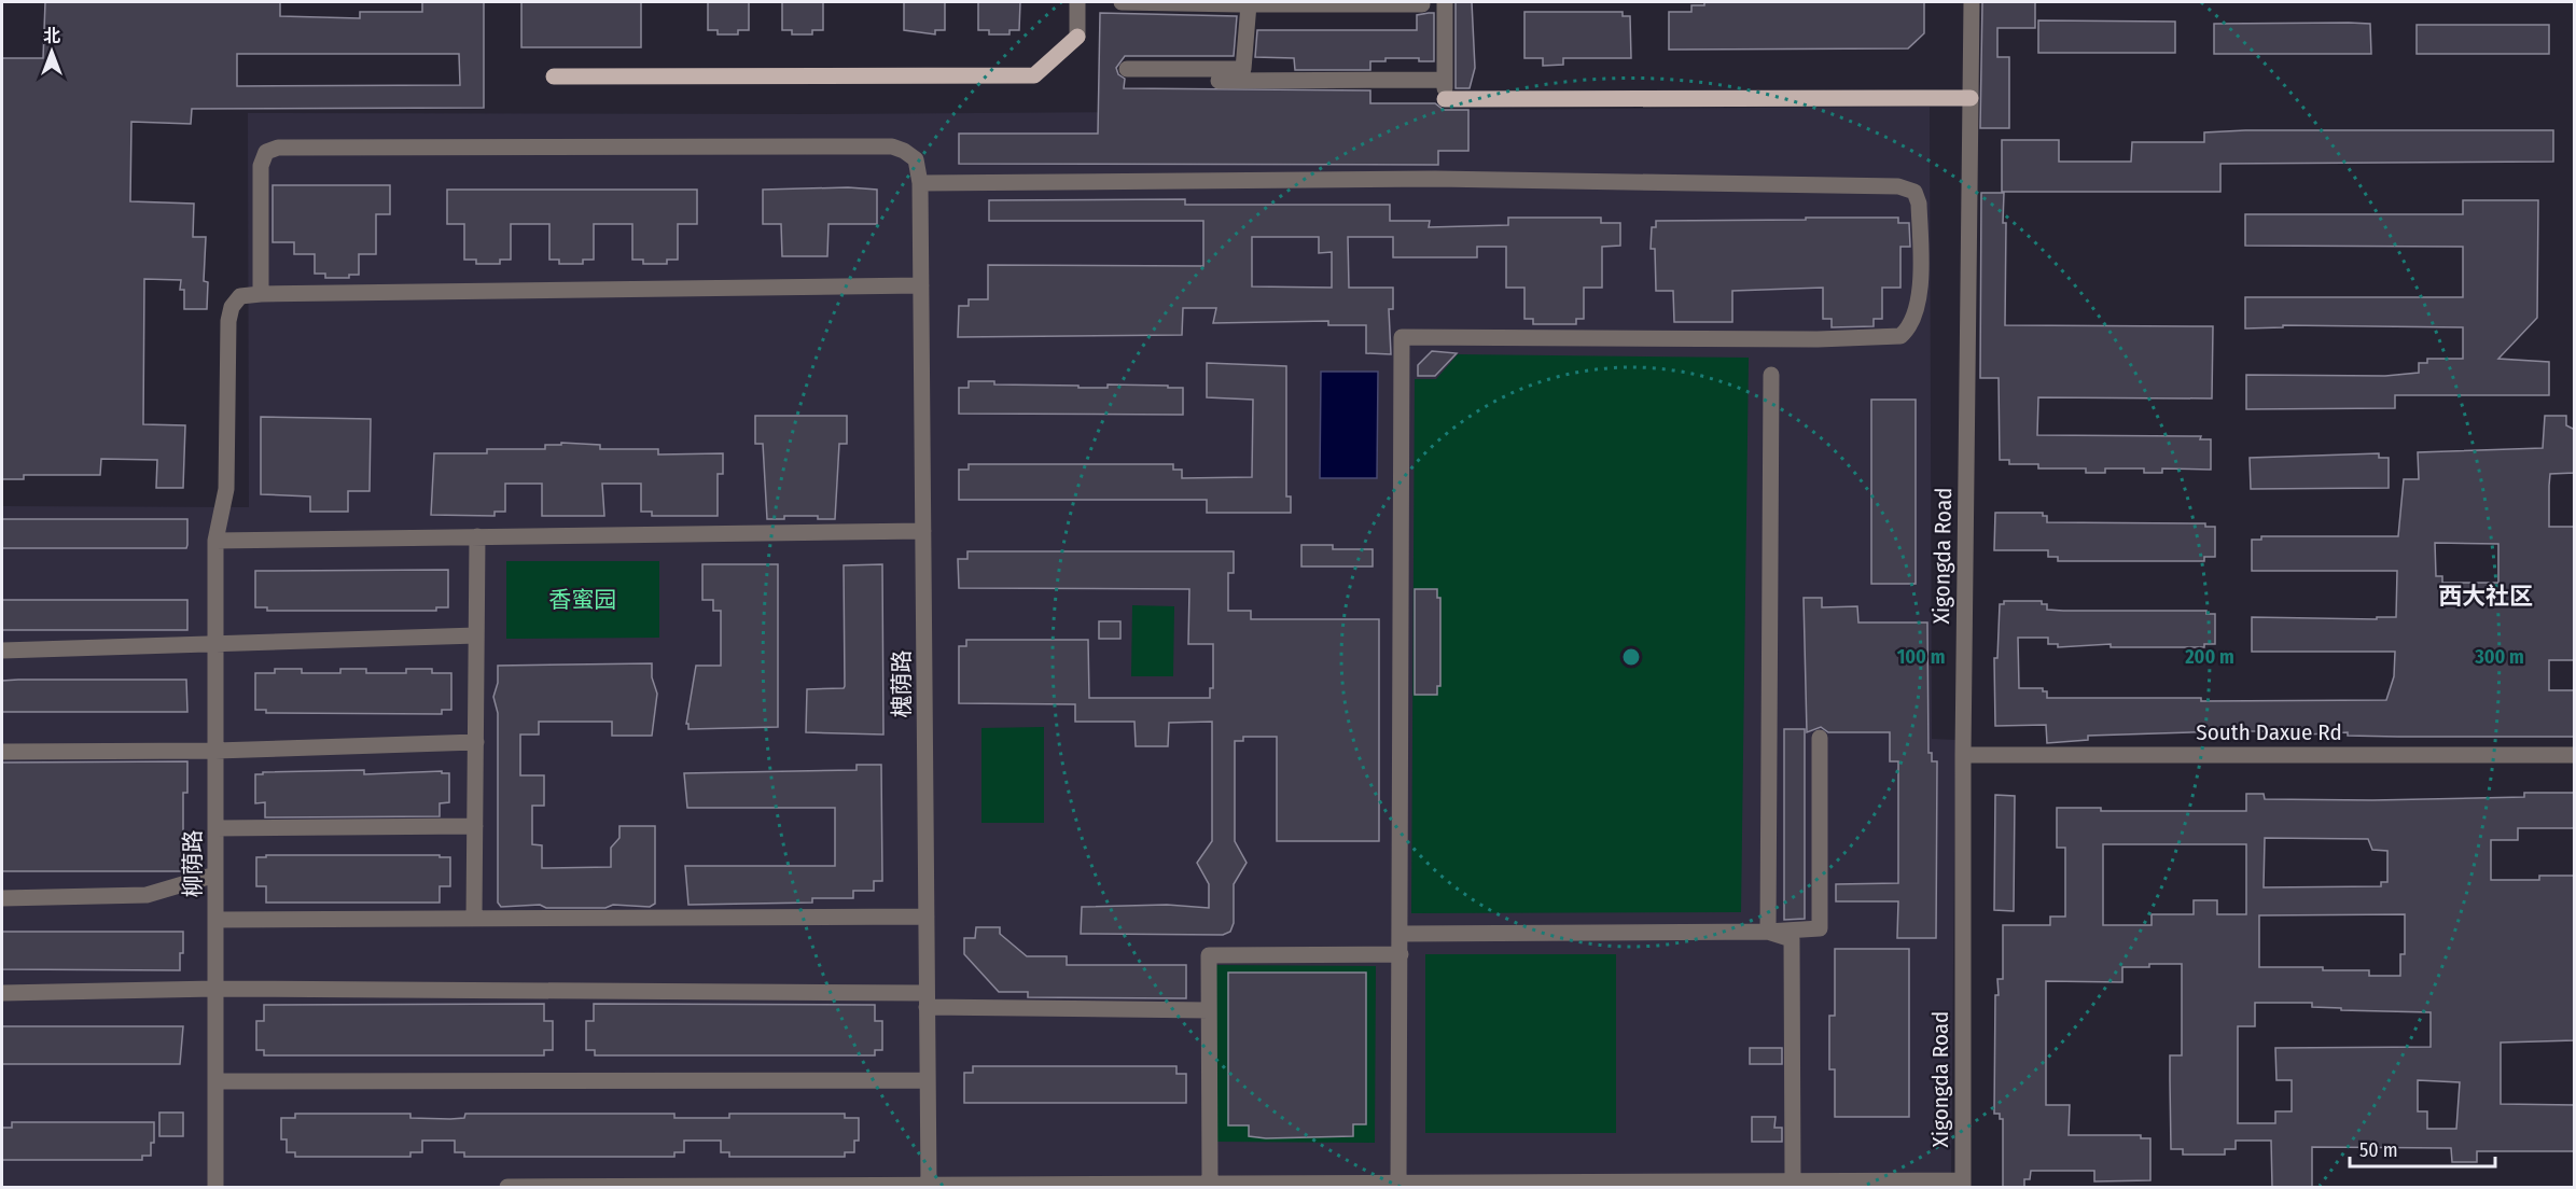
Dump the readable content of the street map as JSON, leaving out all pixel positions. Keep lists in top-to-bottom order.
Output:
{
  "streets": {
    "street": [
      "Xigongda Road",
      "槐荫路",
      "South Daxue Rd",
      "柳荫路"
    ]
  },
  "crossings": [
    ["Xigongda Road", "South Daxue Rd"]
  ],
  "districts": ["西大社区"],
  "parks": ["香蜜园"],
  "scale_bar": "50 m",
  "north": "top",
  "rings": ["100 m", "200 m", "300 m"]
}
